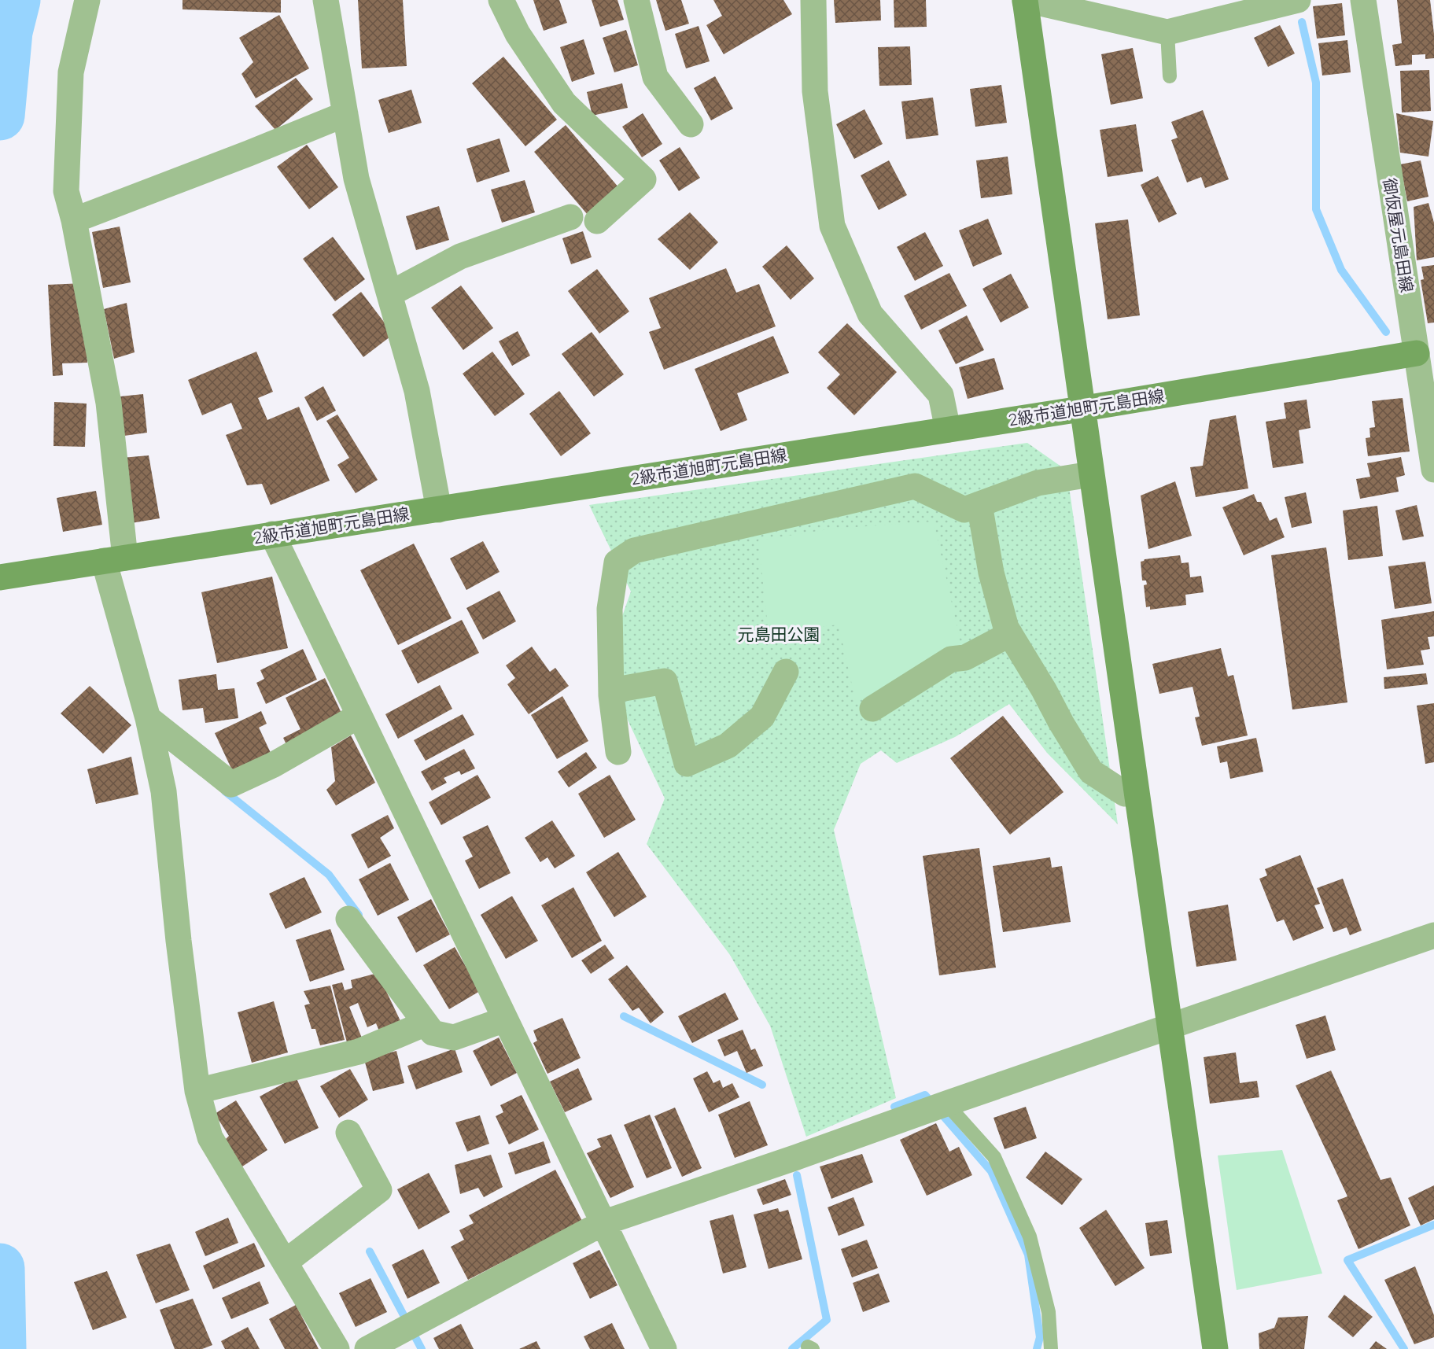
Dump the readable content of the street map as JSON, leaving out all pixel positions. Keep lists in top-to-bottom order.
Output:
{
  "streets": {
    "street": ["御仮屋元島田線", "2級市道旭町元島田線"]
  },
  "crossings": [
    ["御仮屋元島田線", "2級市道旭町元島田線"]
  ],
  "parks": ["元島田公園"]
}
